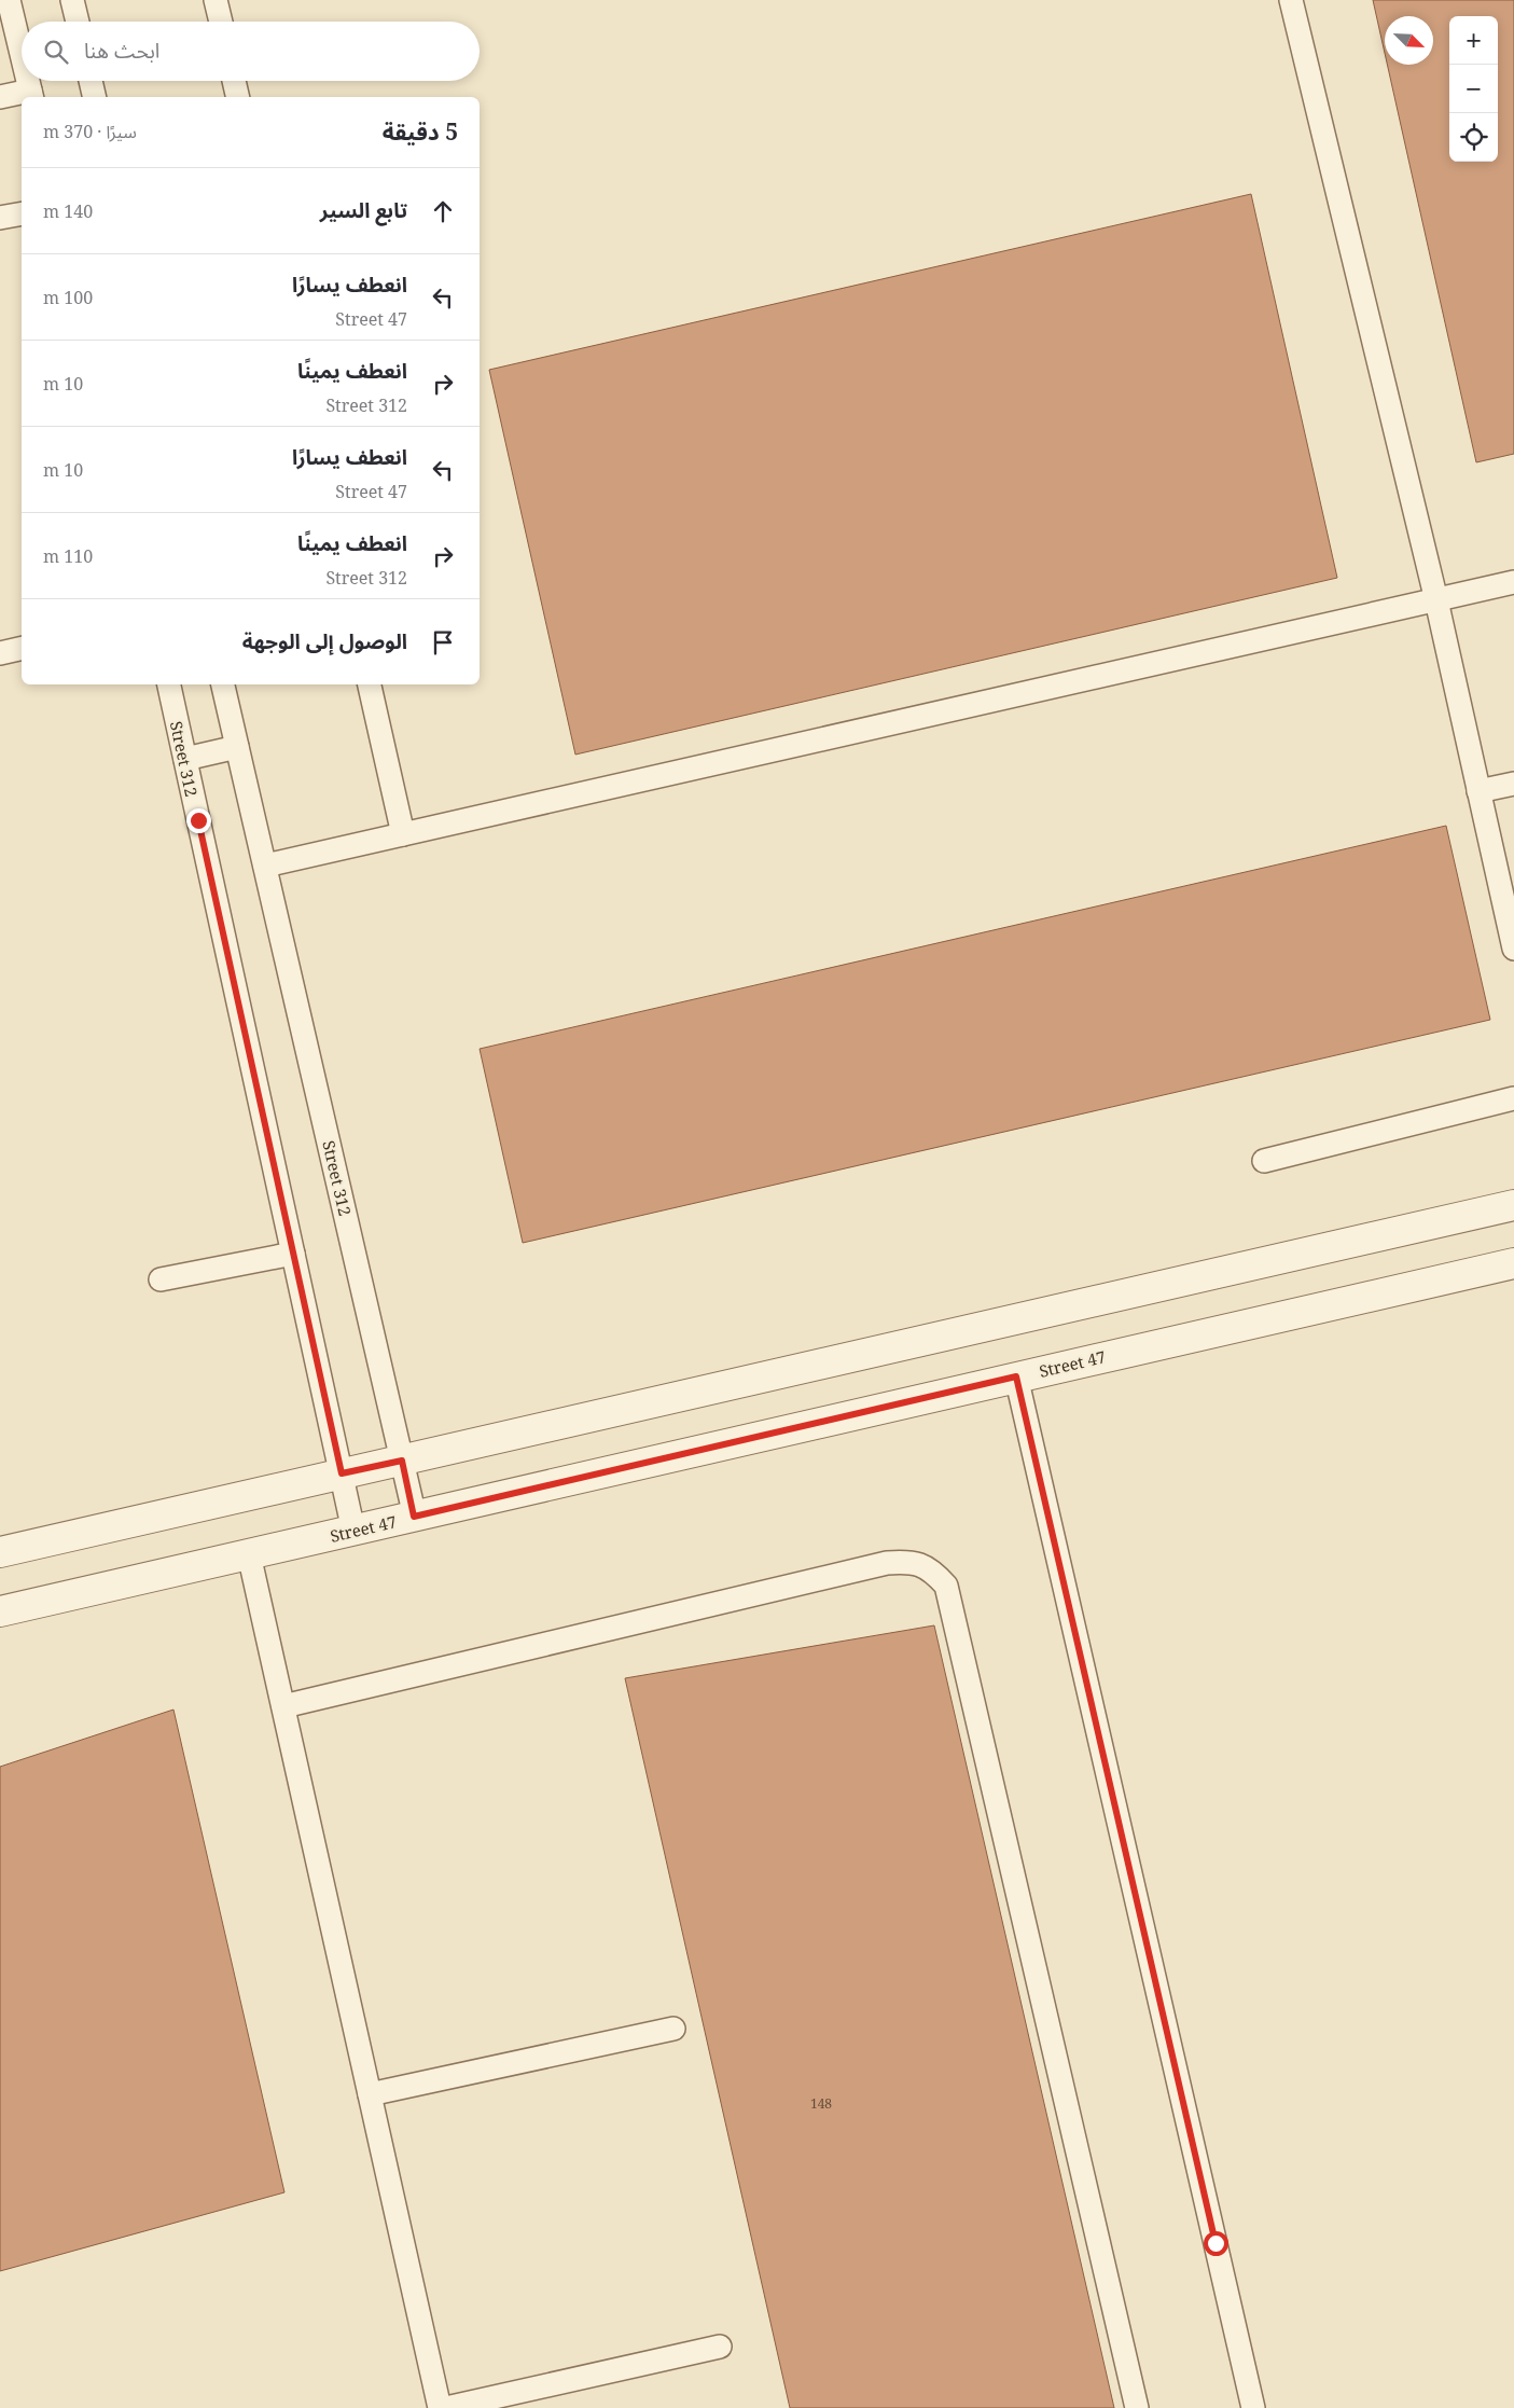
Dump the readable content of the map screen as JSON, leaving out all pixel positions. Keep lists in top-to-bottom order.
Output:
{
  "streets": {
    "street": ["Street 47"],
    "lane": ["Street 312"]
  },
  "crossings": [
    ["Street 312", "Street 47"]
  ],
  "house_numbers": ["148"],
  "north": "bottom right",
  "page": {
    "map_buttons": ["+", "−"],
    "search": "ابحث هنا",
    "heading": ["5 دقيقة", "سيرًا · 370 m"],
    "list": [
      ["تابع السير", "140 m"],
      ["انعطف يسارًا", "Street 47", "100 m"],
      ["انعطف يمينًا", "Street 312", "10 m"],
      ["انعطف يسارًا", "Street 47", "10 m"],
      ["انعطف يمينًا", "Street 312", "110 m"],
      "الوصول إلى الوجهة"
    ]
  }
}
